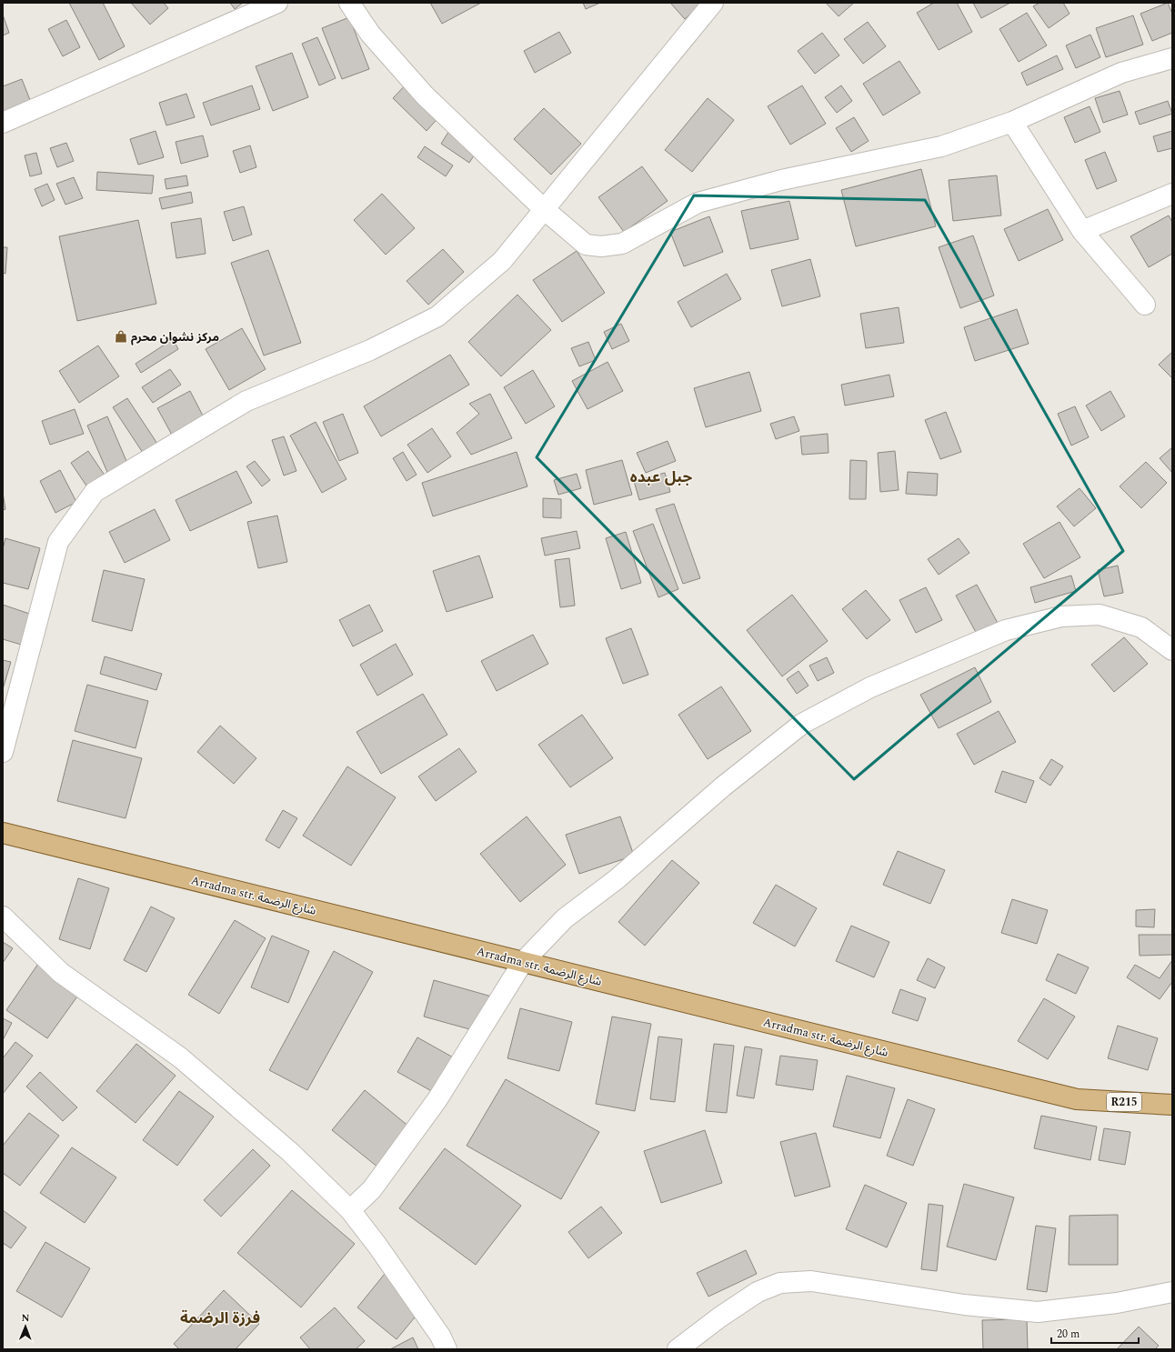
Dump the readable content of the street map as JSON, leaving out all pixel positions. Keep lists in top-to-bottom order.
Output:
{
  "streets": {
    "main road": ["Arradma str. شارع الرضمة", "R215"]
  },
  "districts": ["جبل عبده", "فرزة الرضمة"],
  "places": {
    "shop": ["مركز نشوان محرم"]
  },
  "scale_bar": "20 m",
  "north": "top"
}
